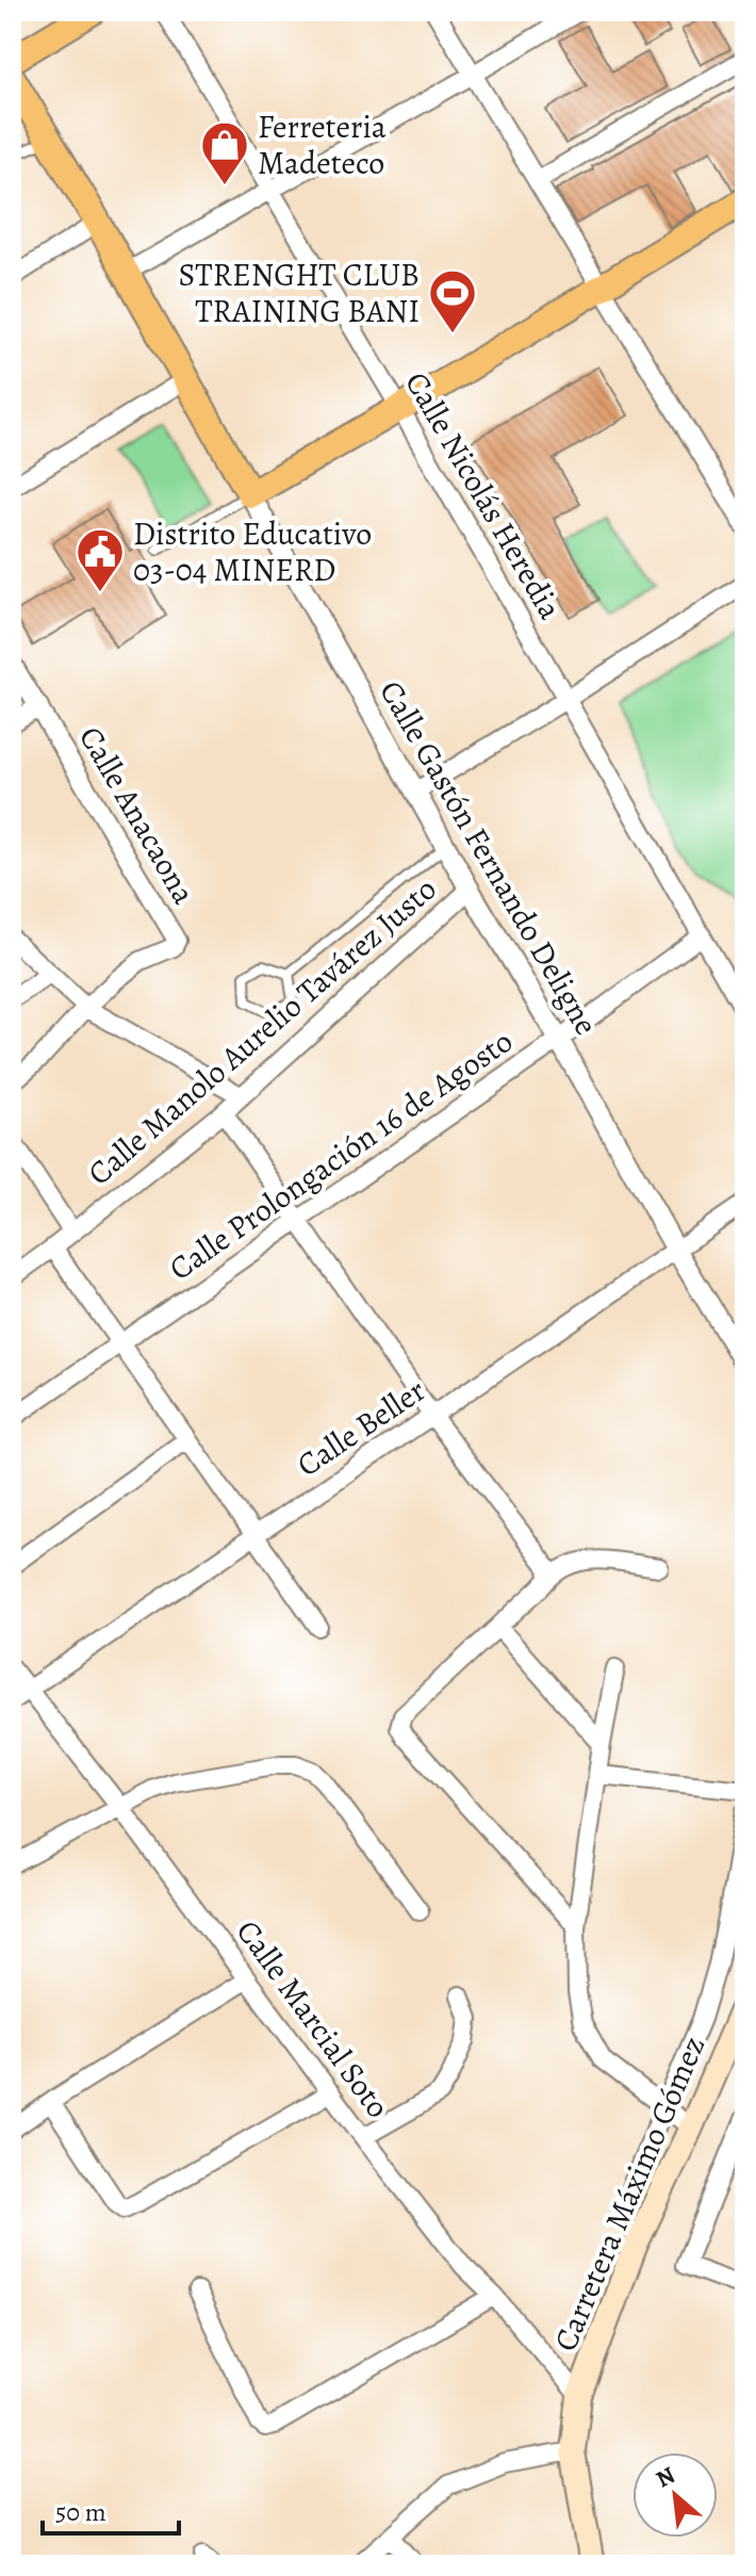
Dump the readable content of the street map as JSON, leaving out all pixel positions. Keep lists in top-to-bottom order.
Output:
{
  "streets": {
    "main road": ["Carretera Máximo Gómez"],
    "street": [
      "Calle Nicolás Heredia",
      "Calle Anacaona",
      "Calle Gastón Fernando Deligne",
      "Calle Manolo Aurelio Tavárez Justo",
      "Calle Prolongación 16 de Agosto",
      "Calle Beller",
      "Calle Marcial Soto"
    ]
  },
  "crossings": [
    ["Calle Nicolás Heredia", "Calle Prolongación 16 de Agosto"],
    ["Calle Gastón Fernando Deligne", "Calle Manolo Aurelio Tavárez Justo"],
    ["Calle Gastón Fernando Deligne", "Calle Prolongación 16 de Agosto"],
    ["Calle Gastón Fernando Deligne", "Calle Beller"],
    ["Calle Beller", "Calle Marcial Soto"],
    ["Calle Marcial Soto", "Carretera Máximo Gómez"]
  ],
  "places": {
    "shop": ["Ferreteria Madeteco"],
    "sports": ["STRENGHT CLUB TRAINING BANI"],
    "public building": ["Distrito Educativo 03-04 MINERD"]
  },
  "scale_bar": "50 m",
  "north": "top left"
}
